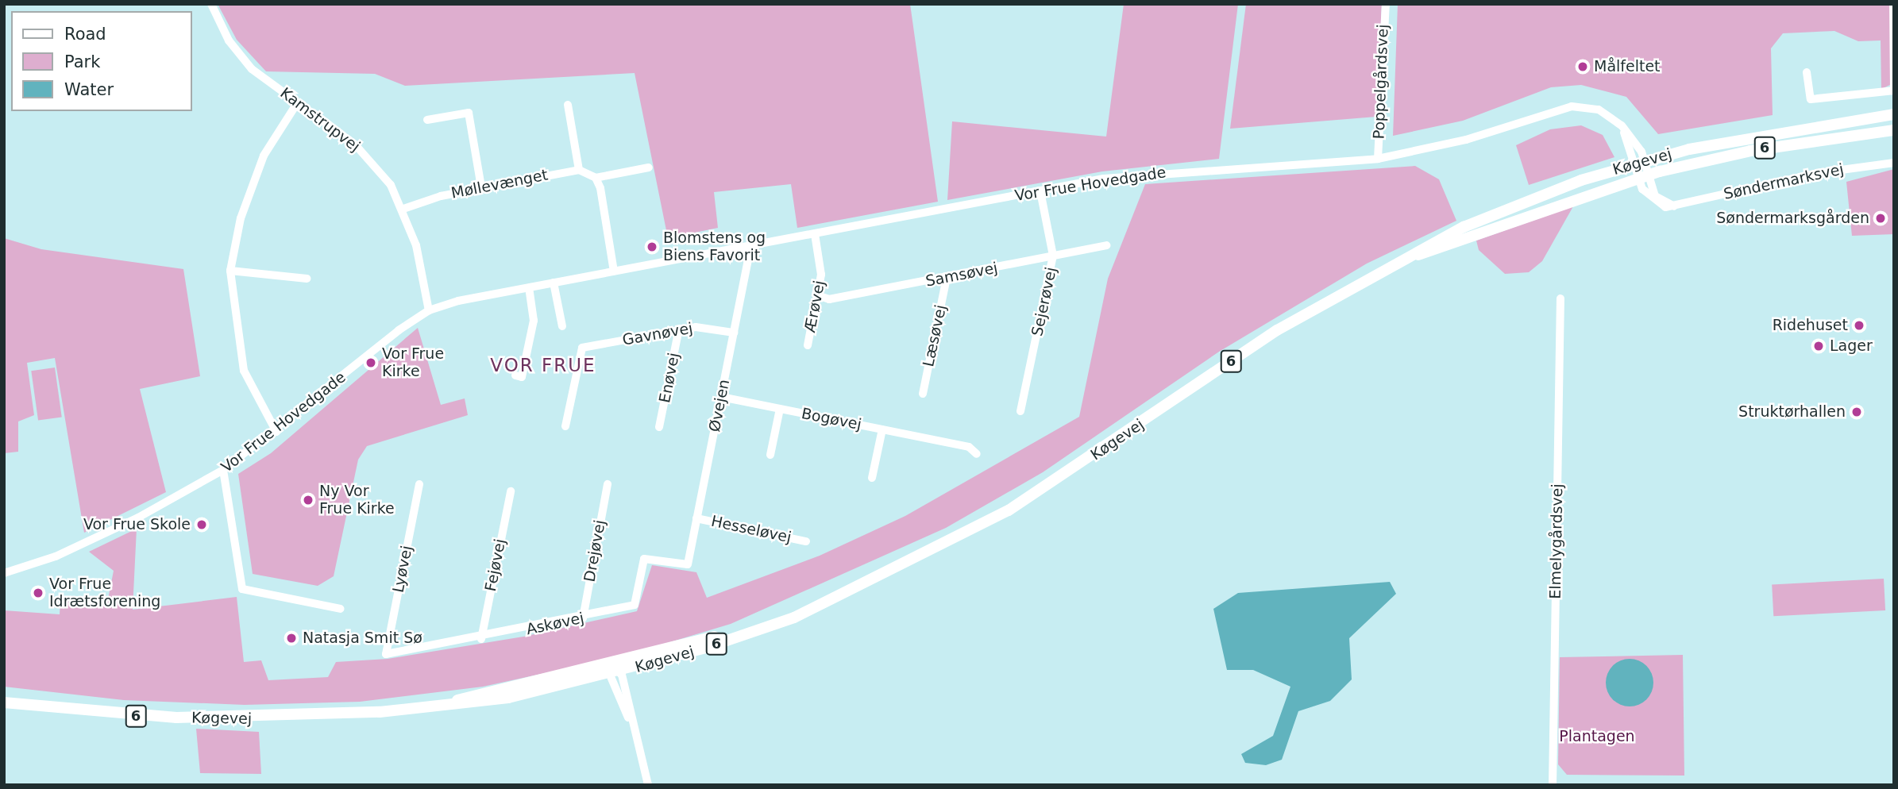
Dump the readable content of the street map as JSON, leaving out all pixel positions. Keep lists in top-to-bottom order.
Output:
{
  "streets": {
    "main road": ["6", "Køgevej"],
    "street": [
      "Poppelgårdsvej",
      "Kamstrupvej",
      "Søndermarksvej",
      "Møllevænget",
      "Vor Frue Hovedgade",
      "Samsøvej",
      "Sejerøvej",
      "Ærøvej",
      "Gavnøvej",
      "Læsøvej",
      "Enøvej",
      "Øvejen",
      "Bogøvej",
      "Hesseløvej",
      "Elmelygårdsvej",
      "Drejøvej",
      "Fejøvej",
      "Lyøvej",
      "Askøvej"
    ]
  },
  "crossings": [
    ["Poppelgårdsvej", "Vor Frue Hovedgade"],
    ["Kamstrupvej", "Møllevænget"],
    ["Kamstrupvej", "Vor Frue Hovedgade"],
    ["Køgevej", "Søndermarksvej"],
    ["Køgevej", "Vor Frue Hovedgade"],
    ["Søndermarksvej", "Vor Frue Hovedgade"],
    ["Vor Frue Hovedgade", "Sejerøvej"],
    ["Vor Frue Hovedgade", "Ærøvej"],
    ["Vor Frue Hovedgade", "Øvejen"],
    ["Samsøvej", "Sejerøvej"],
    ["Samsøvej", "Ærøvej"],
    ["Samsøvej", "Læsøvej"],
    ["Gavnøvej", "Enøvej"],
    ["Gavnøvej", "Øvejen"],
    ["Øvejen", "Bogøvej"],
    ["Øvejen", "Hesseløvej"],
    ["Øvejen", "Askøvej"],
    ["Drejøvej", "Askøvej"],
    ["Fejøvej", "Askøvej"],
    ["Lyøvej", "Askøvej"]
  ],
  "districts": ["VOR FRUE"],
  "parks": ["Plantagen"],
  "places": [
    "Målfeltet",
    "Søndermarksgården",
    "Blomstens og Biens Favorit",
    "Ridehuset",
    "Lager",
    "Vor Frue Kirke",
    "Struktørhallen",
    "Ny Vor Frue Kirke",
    "Vor Frue Skole",
    "Vor Frue Idrætsforening",
    "Natasja Smit Sø"
  ],
  "legend": ["Road", "Park", "Water"]
}
